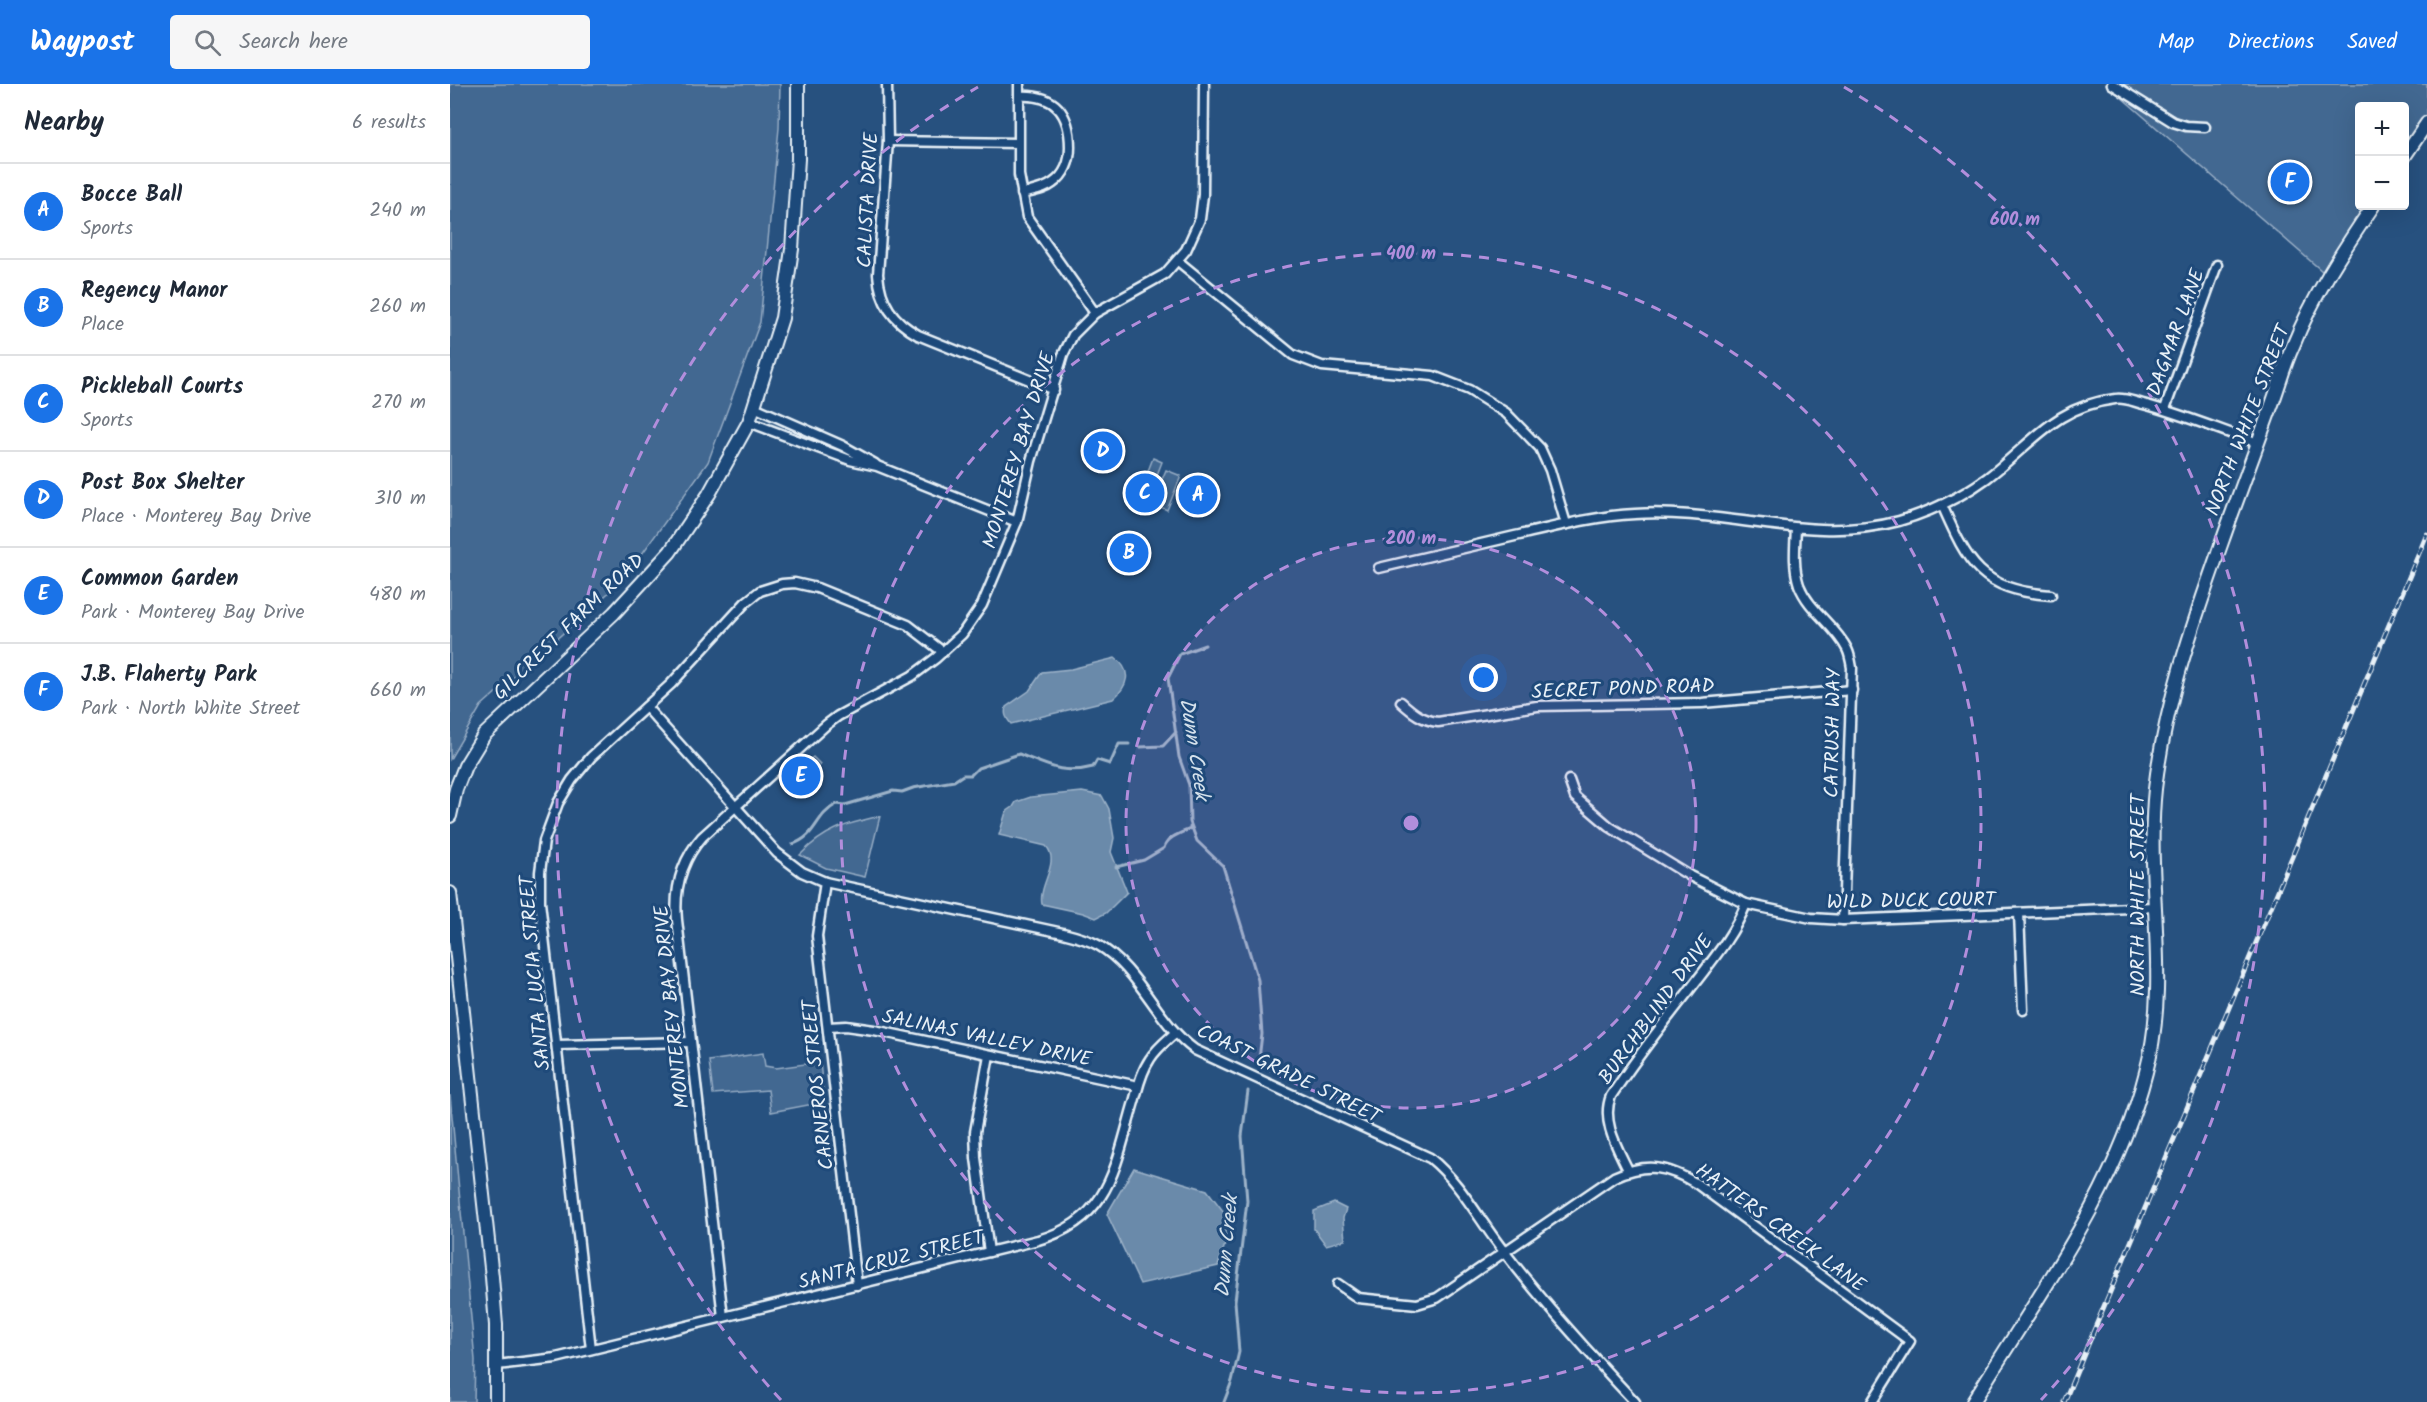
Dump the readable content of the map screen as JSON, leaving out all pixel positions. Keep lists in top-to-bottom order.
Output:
{
  "streets": {
    "main road": ["NORTH WHITE STREET", "GILCREST FARM ROAD"],
    "street": [
      "CALISTA DRIVE",
      "DAGMAR LANE",
      "MONTEREY BAY DRIVE",
      "SECRET POND ROAD",
      "CATRUSH WAY",
      "WILD DUCK COURT",
      "SANTA LUCIA STREET",
      "BURCHBLIND DRIVE",
      "SALINAS VALLEY DRIVE",
      "COAST GRADE STREET",
      "CARNEROS STREET",
      "HATTERS CREEK LANE",
      "SANTA CRUZ STREET"
    ]
  },
  "crossings": [
    ["CALISTA DRIVE", "MONTEREY BAY DRIVE"],
    ["NORTH WHITE STREET", "WILD DUCK COURT"],
    ["MONTEREY BAY DRIVE", "SANTA LUCIA STREET"],
    ["MONTEREY BAY DRIVE", "COAST GRADE STREET"],
    ["MONTEREY BAY DRIVE", "SANTA CRUZ STREET"],
    ["SECRET POND ROAD", "CATRUSH WAY"],
    ["CATRUSH WAY", "WILD DUCK COURT"],
    ["WILD DUCK COURT", "BURCHBLIND DRIVE"],
    ["SANTA LUCIA STREET", "COAST GRADE STREET"],
    ["SANTA LUCIA STREET", "SANTA CRUZ STREET"],
    ["BURCHBLIND DRIVE", "HATTERS CREEK LANE"],
    ["SALINAS VALLEY DRIVE", "CARNEROS STREET"],
    ["SALINAS VALLEY DRIVE", "SANTA CRUZ STREET"],
    ["COAST GRADE STREET", "CARNEROS STREET"],
    ["COAST GRADE STREET", "HATTERS CREEK LANE"],
    ["COAST GRADE STREET", "SANTA CRUZ STREET"],
    ["CARNEROS STREET", "SANTA CRUZ STREET"]
  ],
  "water": ["Dunn Creek"],
  "page": {
    "header": "Waypost",
    "search": "Search here",
    "nav": ["Map", "Directions", "Saved"],
    "heading": ["Nearby", "6 results"],
    "map_buttons": ["+", "−"],
    "pins": [
      "F",
      "D",
      "C",
      "A",
      "B",
      "E"
    ],
    "list": [
      {
        "mark": "A",
        "name": "Bocce Ball",
        "note": "Sports",
        "value": "240 m"
      },
      {
        "mark": "B",
        "name": "Regency Manor",
        "note": "Place",
        "value": "260 m"
      },
      {
        "mark": "C",
        "name": "Pickleball Courts",
        "note": "Sports",
        "value": "270 m"
      },
      {
        "mark": "D",
        "name": "Post Box Shelter",
        "note": "Place · Monterey Bay Drive",
        "value": "310 m"
      },
      {
        "mark": "E",
        "name": "Common Garden",
        "note": "Park · Monterey Bay Drive",
        "value": "480 m"
      },
      {
        "mark": "F",
        "name": "J.B. Flaherty Park",
        "note": "Park · North White Street",
        "value": "660 m"
      }
    ]
  },
  "rings": ["600 m", "400 m", "200 m"]
}
